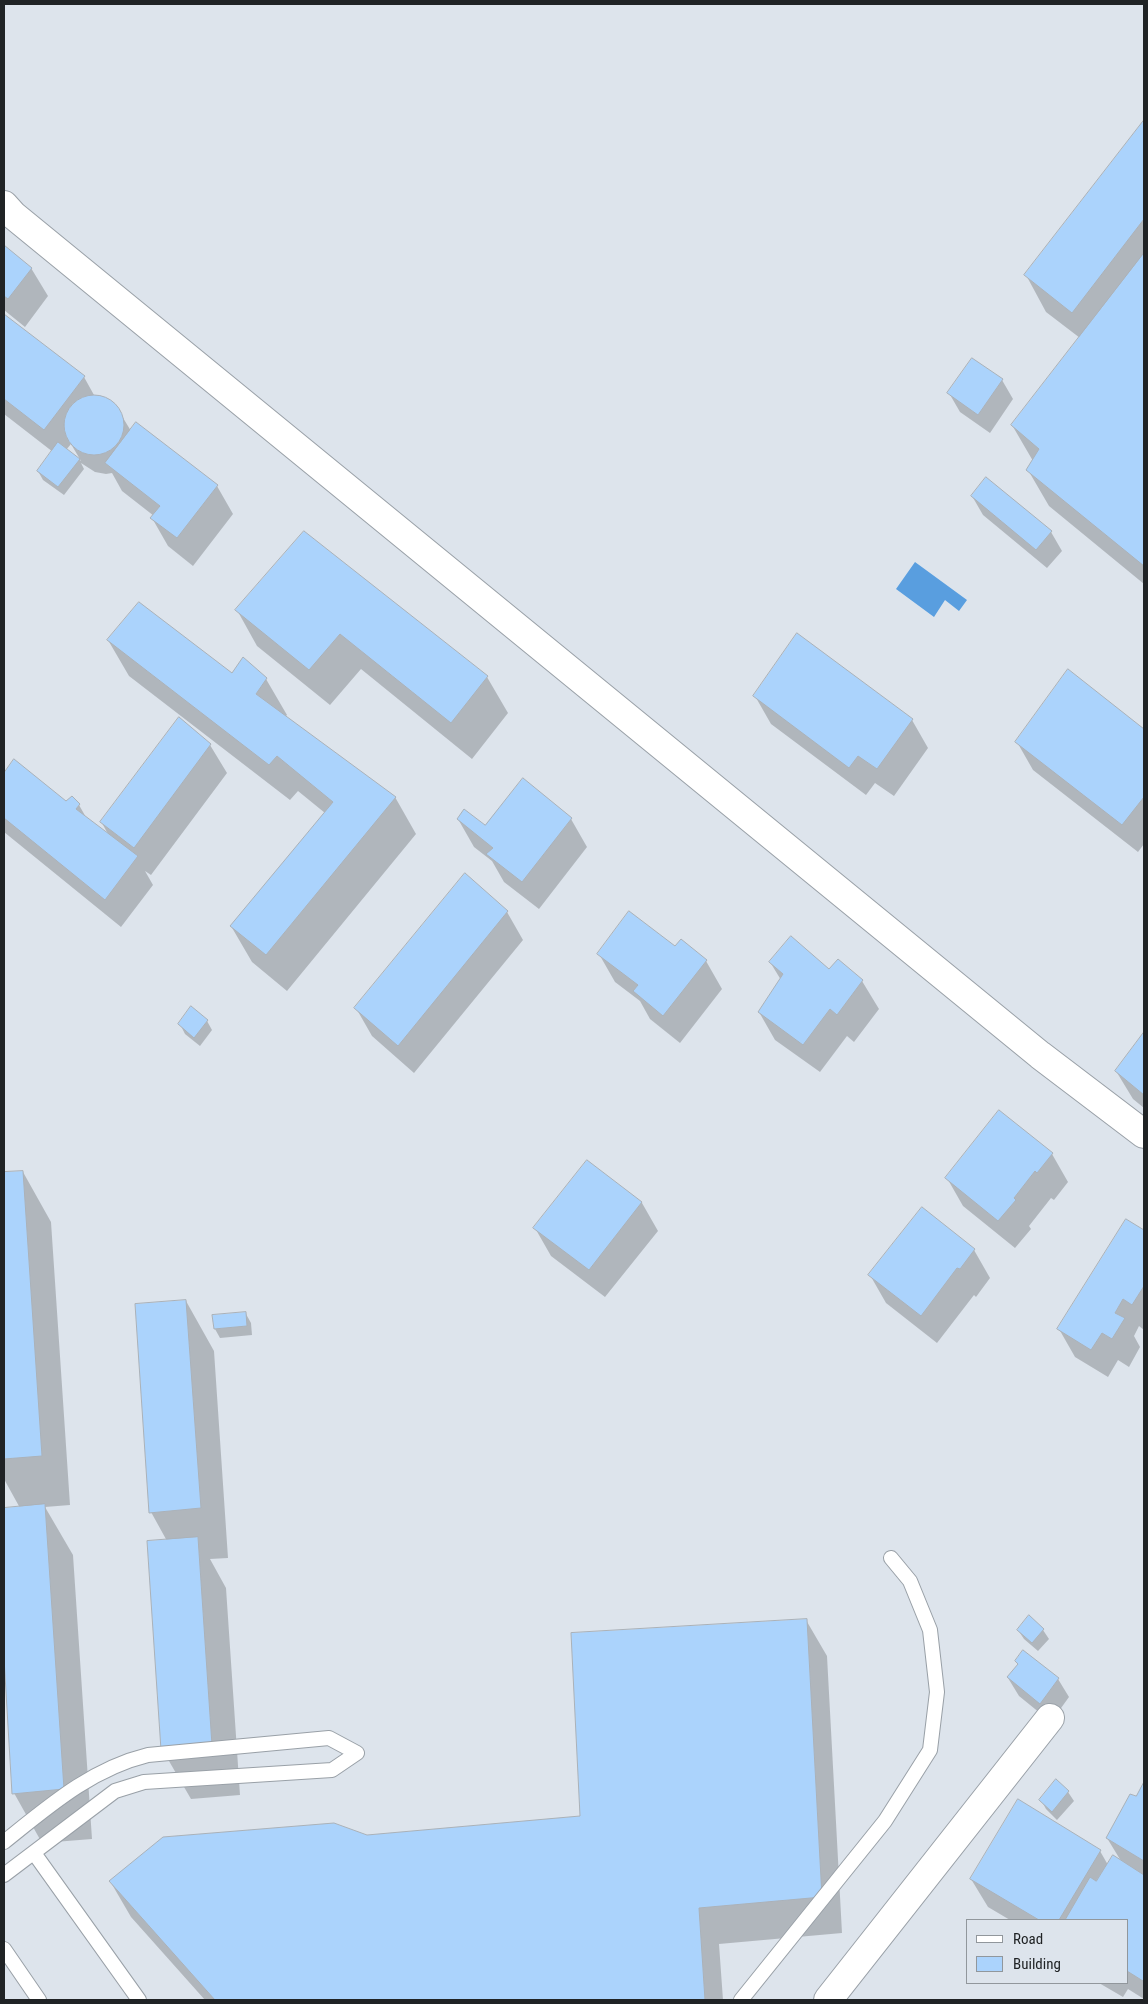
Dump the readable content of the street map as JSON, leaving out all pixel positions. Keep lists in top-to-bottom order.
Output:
{
  "legend": ["Road", "Building"]
}
